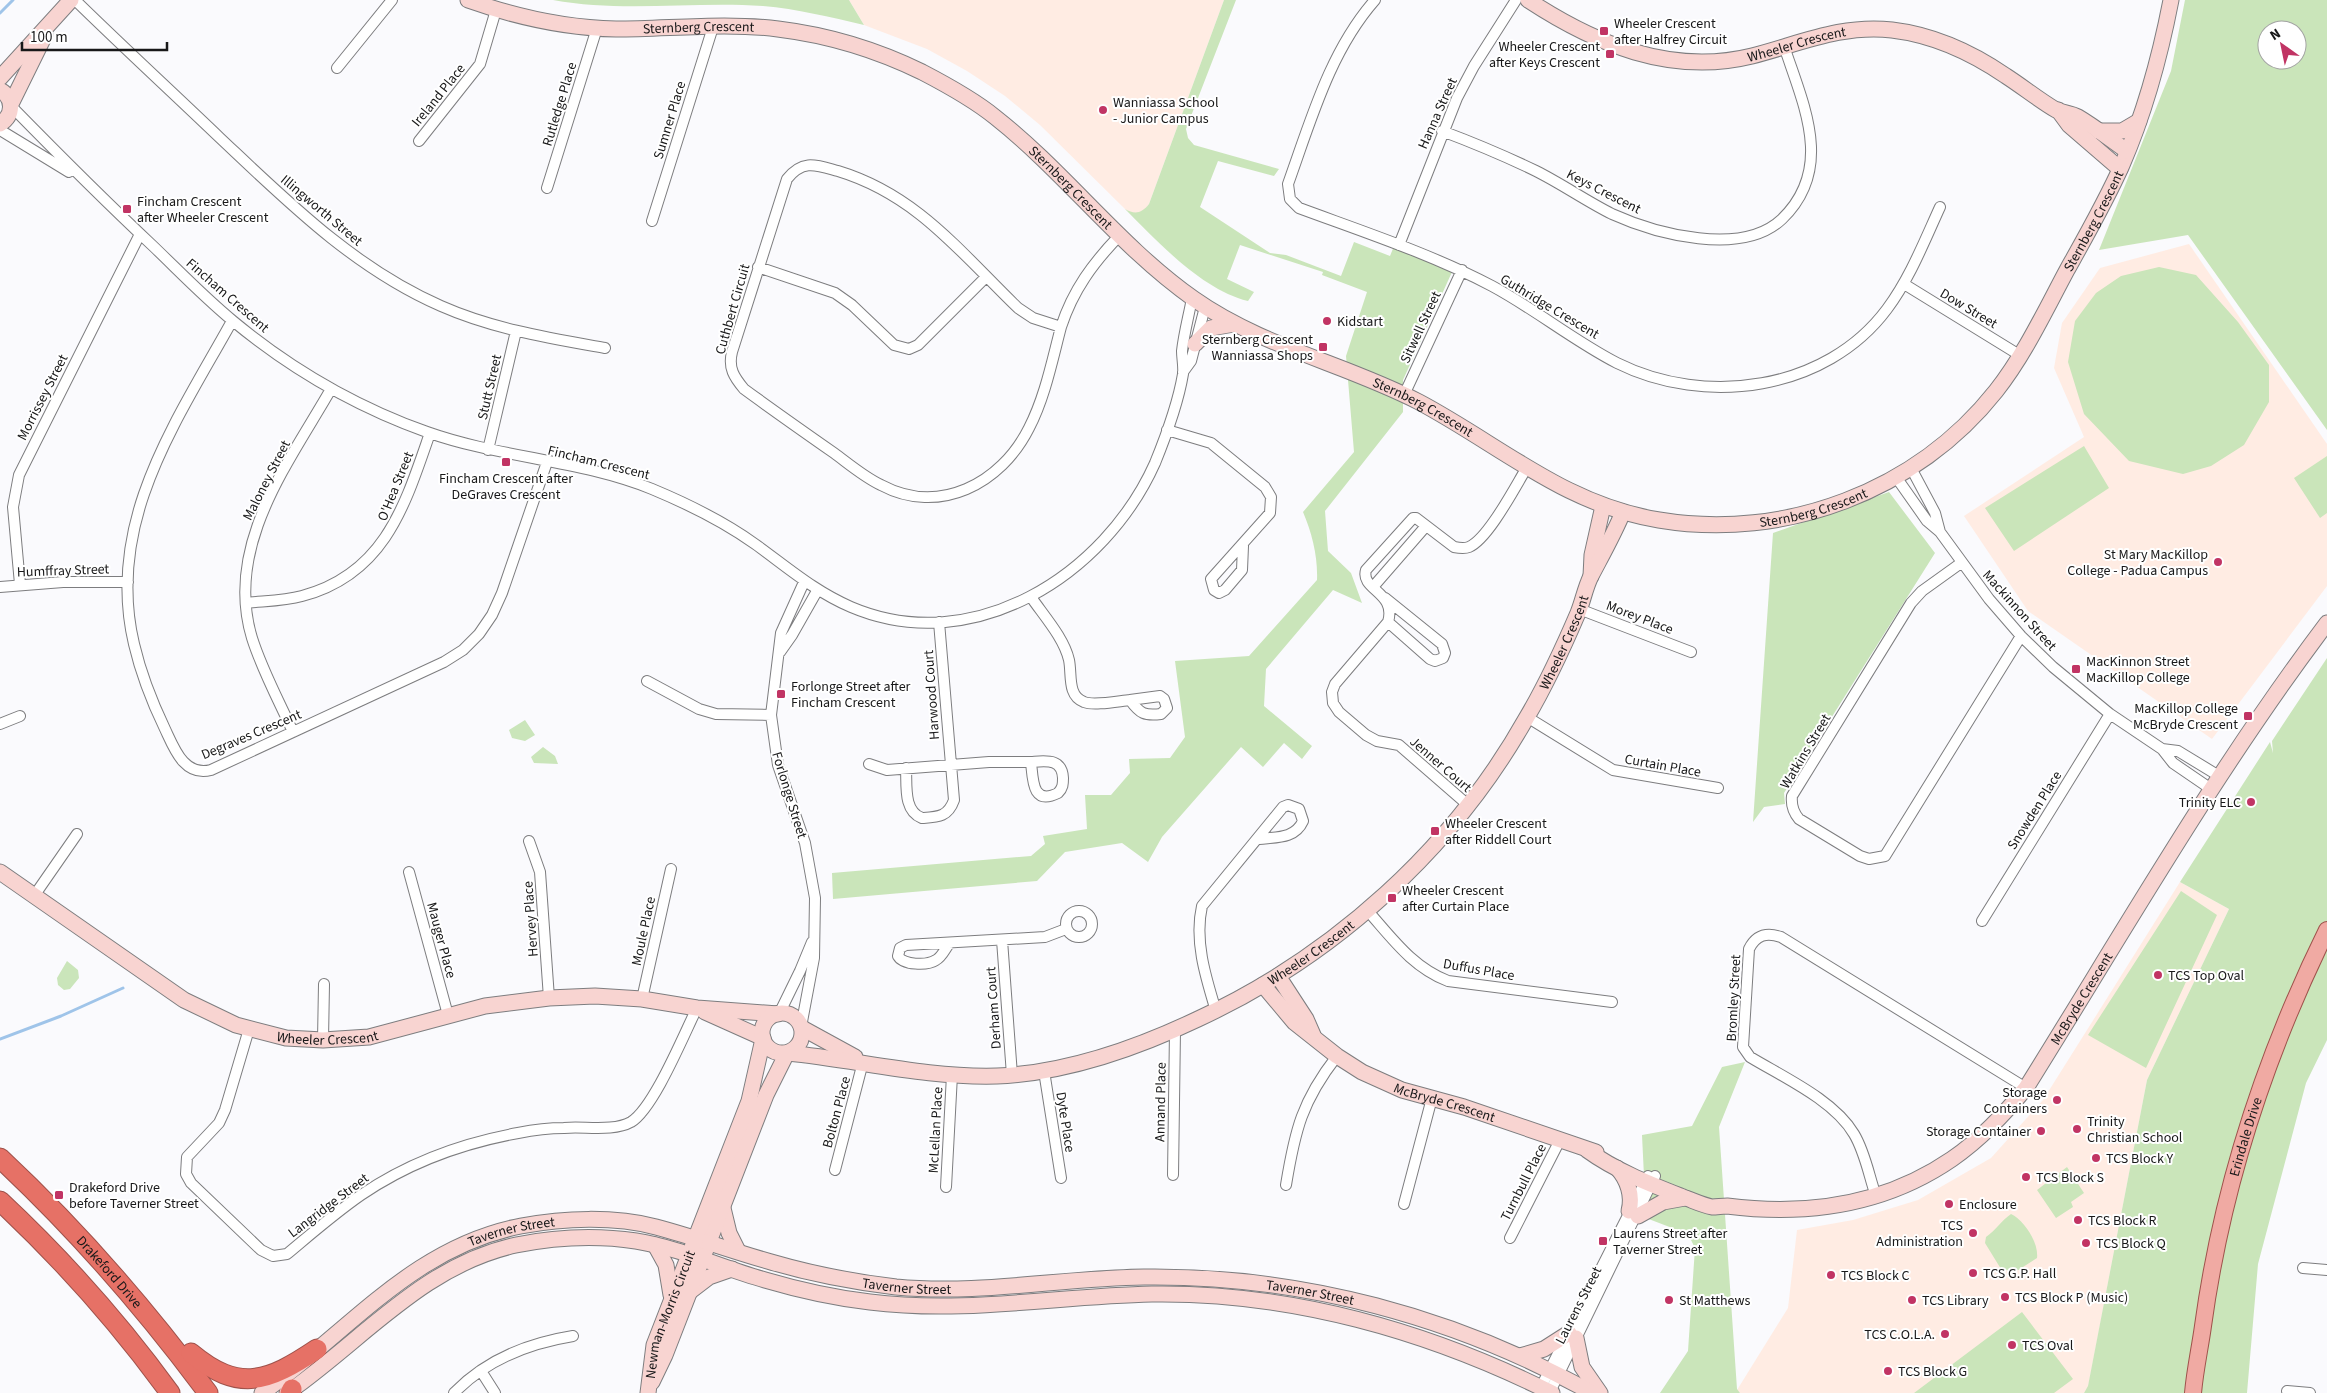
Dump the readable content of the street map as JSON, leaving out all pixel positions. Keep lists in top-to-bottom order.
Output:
{
  "streets": {
    "highway": ["Drakeford Drive"],
    "main road": ["Erindale Drive"],
    "street": [
      "Sternberg Crescent",
      "Wheeler Crescent",
      "Ireland Place",
      "Rutledge Place",
      "Hanna Street",
      "Sumner Place",
      "Keys Crescent",
      "Illingworth Street",
      "Fincham Crescent",
      "Guthridge Crescent",
      "Dow Street",
      "Cuthbert Circuit",
      "Sitwell Street",
      "Stutt Street",
      "Morrissey Street",
      "Maloney Street",
      "O'Hea Street",
      "Humffray Street",
      "Mackinnon Street",
      "Morey Place",
      "Harwood Court",
      "Degraves Crescent",
      "Watkins Street",
      "Jenner Court",
      "Curtain Place",
      "Forlonge Street",
      "Snowden Place",
      "Hervey Place",
      "Moule Place",
      "Mauger Place",
      "Duffus Place",
      "Bromley Street",
      "McBryde Crescent",
      "Derham Court",
      "Annand Place",
      "Bolton Place",
      "Dyte Place",
      "McLellan Place",
      "Turnbull Place",
      "Langridge Street",
      "Taverner Street",
      "Laurens Street",
      "Newman-Morris Circuit"
    ]
  },
  "crossings": [
    ["Sternberg Crescent", "Wheeler Crescent"],
    ["Sternberg Crescent", "Ireland Place"],
    ["Sternberg Crescent", "Rutledge Place"],
    ["Sternberg Crescent", "Sumner Place"],
    ["Sternberg Crescent", "Fincham Crescent"],
    ["Sternberg Crescent", "Dow Street"],
    ["Sternberg Crescent", "Cuthbert Circuit"],
    ["Sternberg Crescent", "Sitwell Street"],
    ["Sternberg Crescent", "Mackinnon Street"],
    ["Wheeler Crescent", "Keys Crescent"],
    ["Wheeler Crescent", "Morey Place"],
    ["Wheeler Crescent", "Jenner Court"],
    ["Wheeler Crescent", "Curtain Place"],
    ["Wheeler Crescent", "Forlonge Street"],
    ["Wheeler Crescent", "Hervey Place"],
    ["Wheeler Crescent", "Moule Place"],
    ["Wheeler Crescent", "Mauger Place"],
    ["Wheeler Crescent", "Duffus Place"],
    ["Wheeler Crescent", "McBryde Crescent"],
    ["Wheeler Crescent", "Derham Court"],
    ["Wheeler Crescent", "Annand Place"],
    ["Wheeler Crescent", "Bolton Place"],
    ["Wheeler Crescent", "Dyte Place"],
    ["Wheeler Crescent", "McLellan Place"],
    ["Wheeler Crescent", "Langridge Street"],
    ["Hanna Street", "Keys Crescent"],
    ["Hanna Street", "Guthridge Crescent"],
    ["Illingworth Street", "Stutt Street"],
    ["Fincham Crescent", "Stutt Street"],
    ["Fincham Crescent", "Morrissey Street"],
    ["Fincham Crescent", "Maloney Street"],
    ["Fincham Crescent", "O'Hea Street"],
    ["Fincham Crescent", "Harwood Court"],
    ["Fincham Crescent", "Degraves Crescent"],
    ["Fincham Crescent", "Forlonge Street"],
    ["Guthridge Crescent", "Dow Street"],
    ["Guthridge Crescent", "Sitwell Street"],
    ["Morrissey Street", "Humffray Street"],
    ["Maloney Street", "O'Hea Street"],
    ["Maloney Street", "Degraves Crescent"],
    ["Humffray Street", "Degraves Crescent"],
    ["Mackinnon Street", "Watkins Street"],
    ["Mackinnon Street", "Snowden Place"],
    ["Mackinnon Street", "McBryde Crescent"],
    ["Bromley Street", "McBryde Crescent"],
    ["McBryde Crescent", "Turnbull Place"],
    ["McBryde Crescent", "Laurens Street"],
    ["Taverner Street", "Laurens Street"],
    ["Taverner Street", "Newman-Morris Circuit"]
  ],
  "places": {
    "transit": [
      "Wheeler Crescent after Halfrey Circuit",
      "Wheeler Crescent after Keys Crescent",
      "Fincham Crescent after Wheeler Crescent",
      "Sternberg Crescent Wanniassa Shops",
      "Fincham Crescent after DeGraves Crescent",
      "MacKinnon Street MacKillop College",
      "Forlonge Street after Fincham Crescent",
      "MacKillop College McBryde Crescent",
      "Wheeler Crescent after Riddell Court",
      "Wheeler Crescent after Curtain Place",
      "Drakeford Drive before Taverner Street",
      "Laurens Street after Taverner Street"
    ],
    "other": [
      "Wanniassa School - Junior Campus",
      "Kidstart",
      "St Mary MacKillop College - Padua Campus",
      "Trinity ELC",
      "TCS Top Oval",
      "Storage Containers",
      "Trinity Christian School",
      "Storage Container",
      "TCS Block Y",
      "TCS Block S",
      "Enclosure",
      "TCS Block R",
      "TCS Administration",
      "TCS Block Q",
      "TCS G.P. Hall",
      "TCS Block C",
      "TCS Block P (Music)",
      "St Matthews",
      "TCS Library",
      "TCS C.O.L.A.",
      "TCS Oval",
      "TCS Block G"
    ]
  },
  "scale_bar": "100 m",
  "north": "top left"
}
